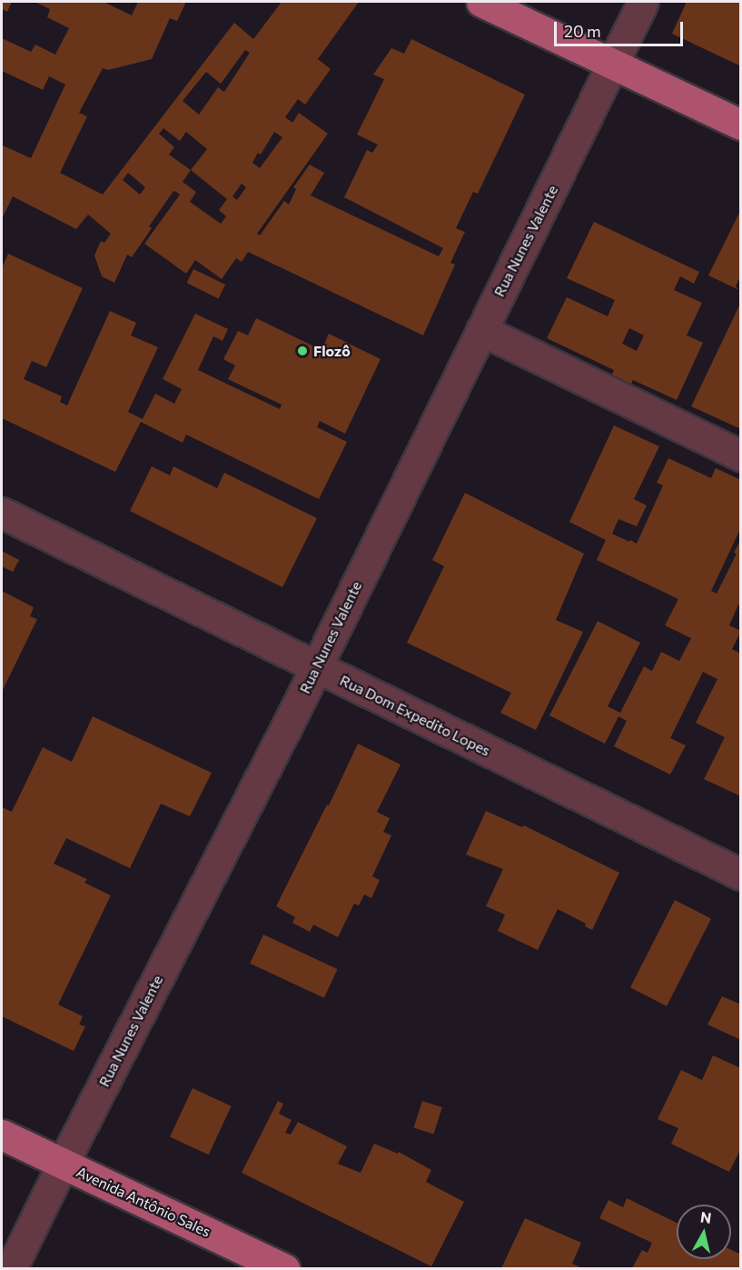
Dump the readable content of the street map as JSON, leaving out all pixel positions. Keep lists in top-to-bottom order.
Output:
{
  "streets": {
    "main road": ["Avenida Antônio Sales"],
    "street": ["Rua Nunes Valente", "Rua Dom Expedito Lopes"]
  },
  "crossings": [
    ["Rua Nunes Valente", "Rua Dom Expedito Lopes"],
    ["Rua Nunes Valente", "Avenida Antônio Sales"]
  ],
  "places": ["Flozô"],
  "scale_bar": "20 m",
  "north": "top"
}
